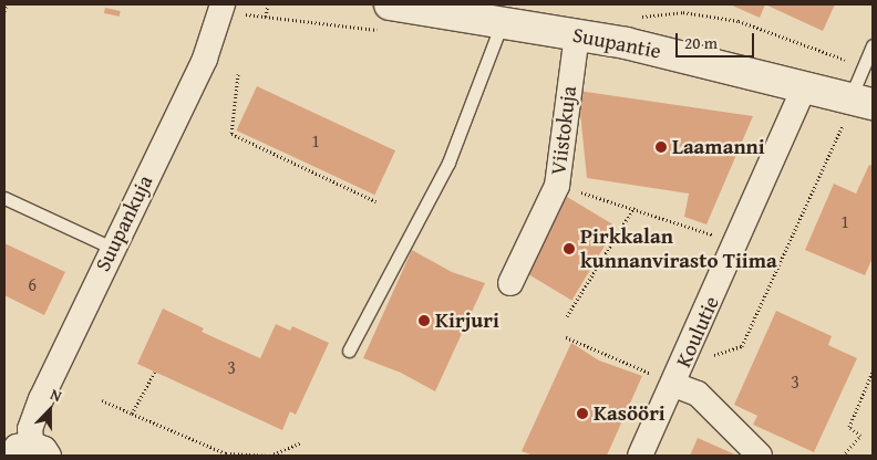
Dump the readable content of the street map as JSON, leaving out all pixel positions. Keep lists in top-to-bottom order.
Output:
{
  "streets": {
    "street": [
      "Suupantie",
      "Viistokuja",
      "Suupankuja",
      "Koulutie"
    ]
  },
  "crossings": [
    ["Suupantie", "Viistokuja"],
    ["Suupantie", "Koulutie"]
  ],
  "places": [
    "Laamanni",
    "Pirkkalan kunnanvirasto Tiima",
    "Kirjuri",
    "Kasööri"
  ],
  "house_numbers": [
    "1",
    "1",
    "6",
    "3",
    "3"
  ],
  "scale_bar": "20 m",
  "north": "top"
}
